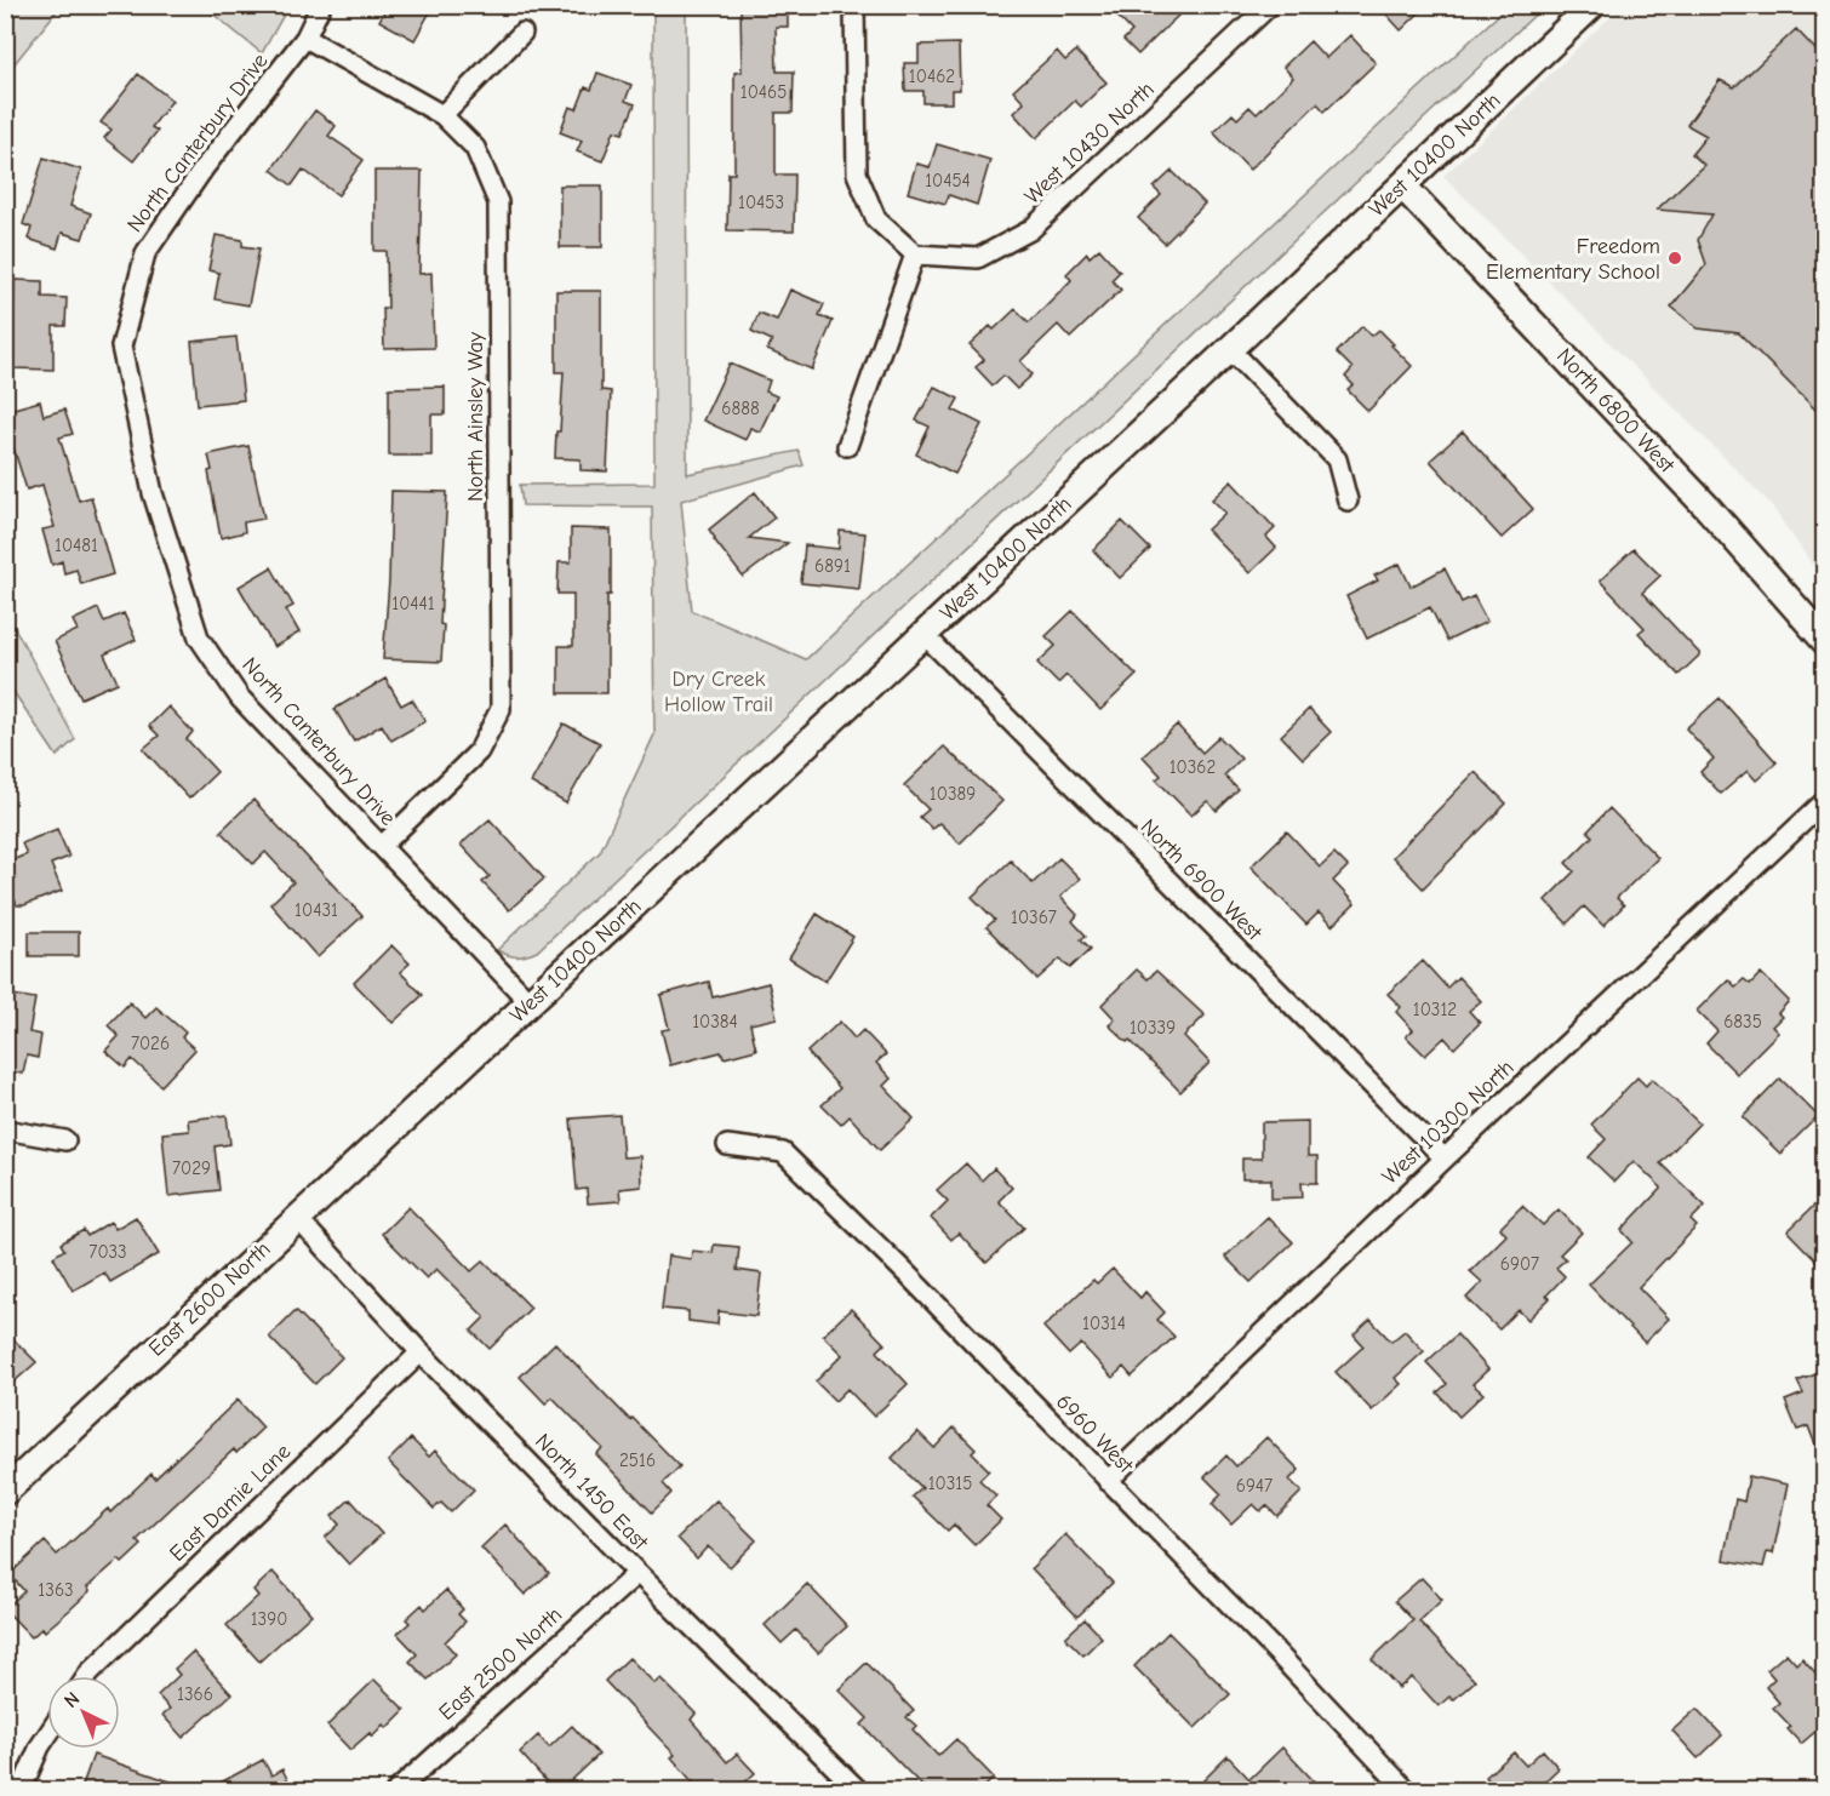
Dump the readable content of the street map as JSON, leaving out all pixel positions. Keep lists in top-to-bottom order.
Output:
{
  "streets": {
    "street": [
      "North Canterbury Drive",
      "West 10430 North",
      "West 10400 North",
      "North 6800 West",
      "North Ainsley Way",
      "North 6900 West",
      "West 10300 North",
      "East 2600 North",
      "6960 West",
      "North 1450 East",
      "East Damie Lane",
      "East 2500 North"
    ]
  },
  "crossings": [
    ["North Canterbury Drive", "West 10400 North"],
    ["North Canterbury Drive", "North Ainsley Way"],
    ["West 10400 North", "North 6800 West"],
    ["West 10400 North", "North 6900 West"],
    ["West 10400 North", "East 2600 North"],
    ["North 6900 West", "West 10300 North"],
    ["West 10300 North", "6960 West"],
    ["East 2600 North", "North 1450 East"],
    ["North 1450 East", "East Damie Lane"],
    ["North 1450 East", "East 2500 North"]
  ],
  "parks": ["Dry Creek Hollow Trail"],
  "places": ["Freedom Elementary School"],
  "house_numbers": [
    "10462",
    "10465",
    "10454",
    "10453",
    "6888",
    "10481",
    "6891",
    "10441",
    "10362",
    "10389",
    "10431",
    "10367",
    "10312",
    "10384",
    "6835",
    "10339",
    "7026",
    "7029",
    "7033",
    "6907",
    "10314",
    "2516",
    "10315",
    "6947",
    "1363",
    "1390",
    "1366"
  ],
  "north": "top left"
}
